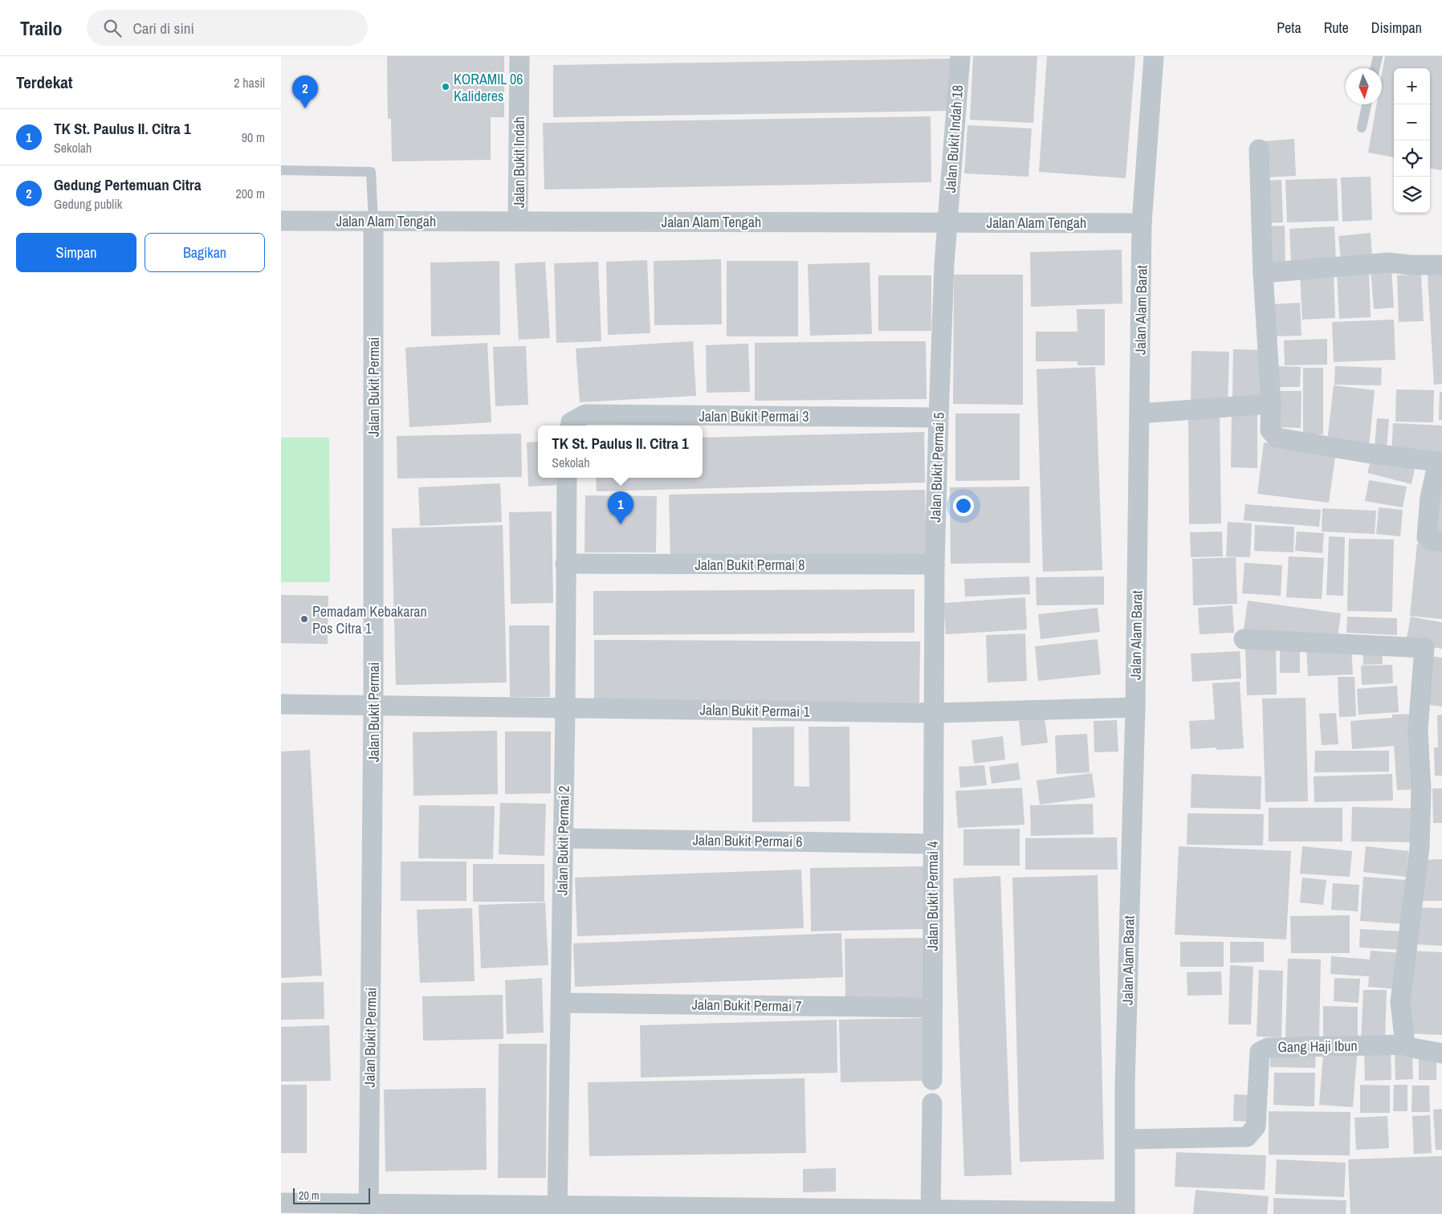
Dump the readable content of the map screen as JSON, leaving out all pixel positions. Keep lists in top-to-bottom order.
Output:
{
  "streets": {
    "street": [
      "Jalan Bukit Indah 18",
      "Jalan Bukit Indah",
      "Jalan Alam Tengah",
      "Jalan Alam Barat",
      "Jalan Bukit Permai",
      "Jalan Bukit Permai 3",
      "Jalan Bukit Permai 5",
      "Jalan Bukit Permai 8",
      "Jalan Bukit Permai 1",
      "Jalan Bukit Permai 2",
      "Jalan Bukit Permai 6",
      "Jalan Bukit Permai 4",
      "Jalan Bukit Permai 7",
      "Gang Haji Ibun"
    ]
  },
  "crossings": [
    ["Jalan Bukit Indah 18", "Jalan Alam Tengah"],
    ["Jalan Bukit Indah 18", "Jalan Bukit Permai 5"],
    ["Jalan Bukit Indah", "Jalan Alam Tengah"],
    ["Jalan Alam Tengah", "Jalan Alam Barat"],
    ["Jalan Alam Tengah", "Jalan Bukit Permai"],
    ["Jalan Alam Tengah", "Jalan Bukit Permai 5"],
    ["Jalan Alam Barat", "Jalan Bukit Permai 1"],
    ["Jalan Alam Barat", "Gang Haji Ibun"],
    ["Jalan Bukit Permai", "Jalan Bukit Permai 1"],
    ["Jalan Bukit Permai 3", "Jalan Bukit Permai 5"],
    ["Jalan Bukit Permai 5", "Jalan Bukit Permai 8"],
    ["Jalan Bukit Permai 5", "Jalan Bukit Permai 1"],
    ["Jalan Bukit Permai 5", "Jalan Bukit Permai 4"],
    ["Jalan Bukit Permai 8", "Jalan Bukit Permai 2"],
    ["Jalan Bukit Permai 1", "Jalan Bukit Permai 2"],
    ["Jalan Bukit Permai 1", "Jalan Bukit Permai 4"],
    ["Jalan Bukit Permai 2", "Jalan Bukit Permai 6"],
    ["Jalan Bukit Permai 2", "Jalan Bukit Permai 7"],
    ["Jalan Bukit Permai 6", "Jalan Bukit Permai 4"],
    ["Jalan Bukit Permai 4", "Jalan Bukit Permai 7"]
  ],
  "places": ["KORAMIL 06 Kalideres", "Pemadam Kebakaran Pos Citra 1"],
  "scale_bar": "20 m",
  "north": "bottom",
  "page": {
    "header": "Trailo",
    "search": "Cari di sini",
    "nav": ["Peta", "Rute", "Disimpan"],
    "heading": ["Terdekat", "2 hasil"],
    "map_buttons": ["+", "−"],
    "pins": ["2", "1"],
    "list": [
      {
        "mark": "1",
        "name": "TK St. Paulus II. Citra 1",
        "note": "Sekolah",
        "value": "90 m"
      },
      {
        "mark": "2",
        "name": "Gedung Pertemuan Citra",
        "note": "Gedung publik",
        "value": "200 m"
      }
    ],
    "buttons": ["Simpan", "Bagikan"],
    "popup": ["TK St. Paulus II. Citra 1", "Sekolah"],
    "scale": "20 m"
  }
}
